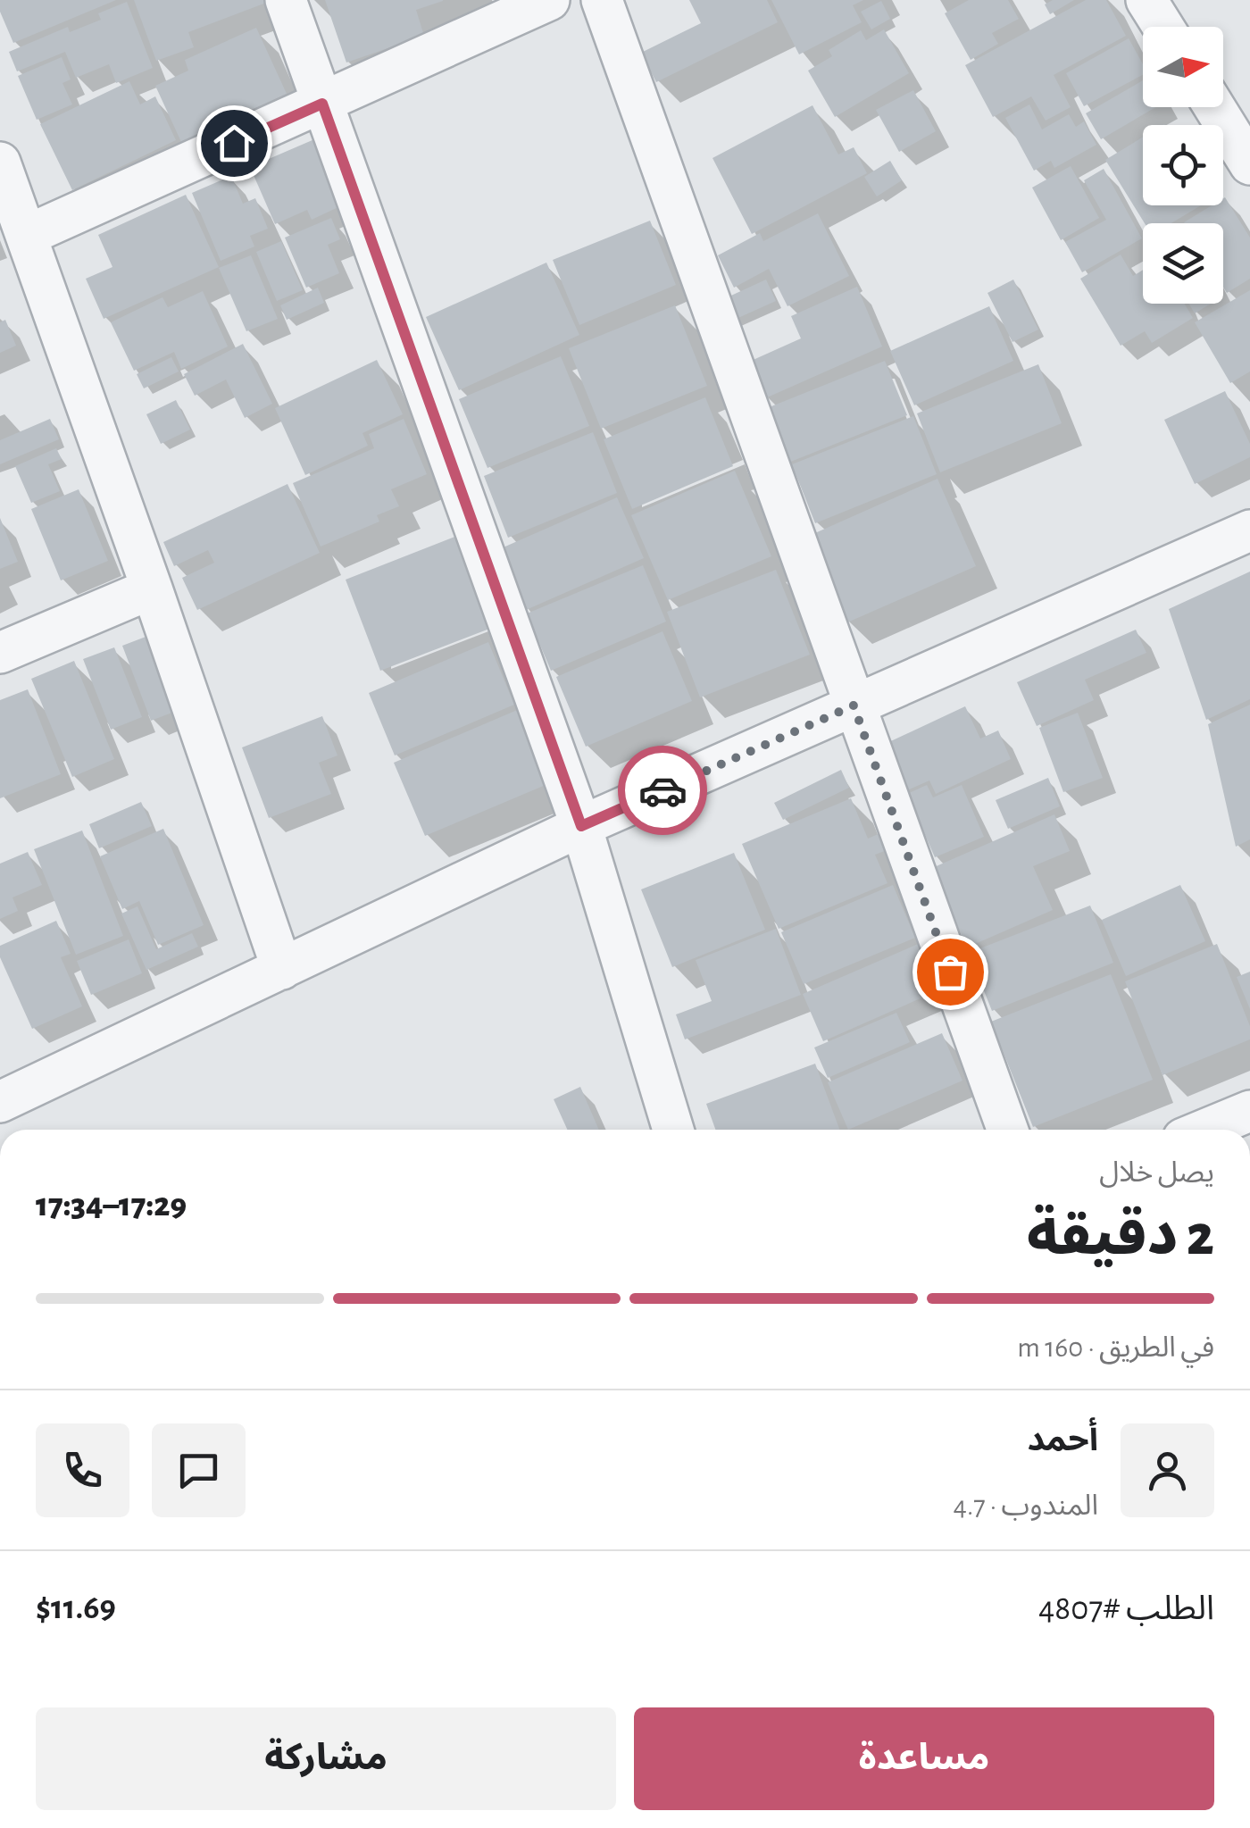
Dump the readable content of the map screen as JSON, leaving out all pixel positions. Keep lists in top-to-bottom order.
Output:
{
  "north": "right",
  "page": {
    "heading": ["2 دقيقة", "يصل خلال", "17:29–17:34"],
    "panel": [
      "أحمد",
      "المندوب · 4.7",
      "الطلب #4807",
      "$11.69"
    ],
    "bar": "في الطريق · 160 m",
    "buttons": ["مساعدة", "مشاركة"]
  }
}
